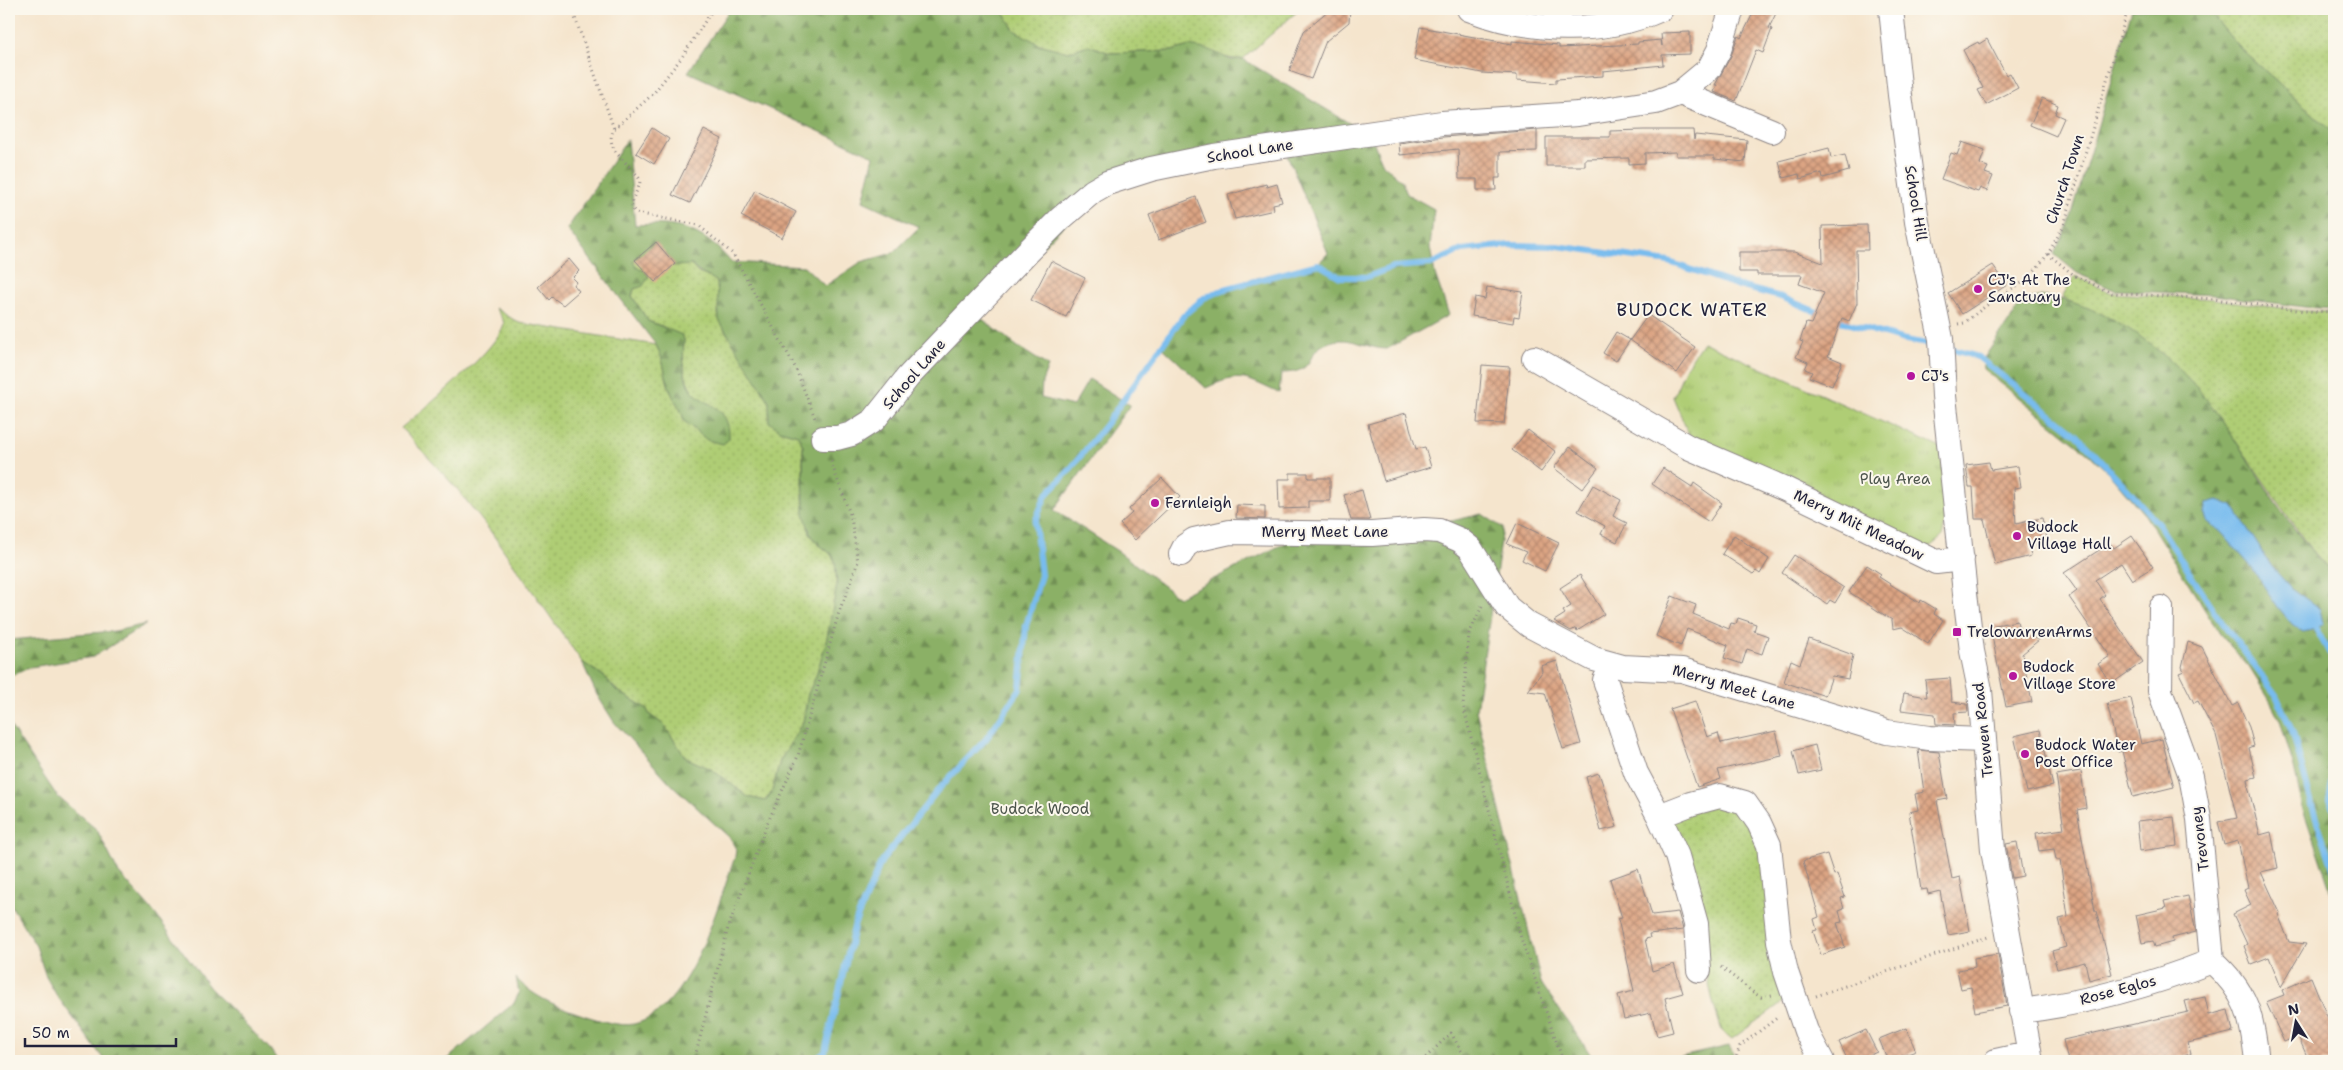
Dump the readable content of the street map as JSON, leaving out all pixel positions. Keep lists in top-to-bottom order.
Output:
{
  "streets": {
    "street": [
      "School Lane",
      "School Hill",
      "Merry Mit Meadow",
      "Merry Meet Lane",
      "Trewen Road",
      "Trevoney",
      "Rose Eglos"
    ],
    "path": ["Church Town"]
  },
  "crossings": [
    ["Church Town", "School Hill"],
    ["School Hill", "Trewen Road"],
    ["Merry Mit Meadow", "Trewen Road"],
    ["Merry Meet Lane", "Trewen Road"],
    ["Trewen Road", "Rose Eglos"],
    ["Trevoney", "Rose Eglos"]
  ],
  "districts": ["BUDOCK WATER"],
  "parks": ["Play Area", "Budock Wood"],
  "places": {
    "other": [
      "CJ's At The Sanctuary",
      "CJ's",
      "Fernleigh",
      "Budock Village Hall",
      "Budock Village Store",
      "Budock Water Post Office"
    ],
    "transit": ["TrelowarrenArms"]
  },
  "scale_bar": "50 m",
  "north": "top"
}
